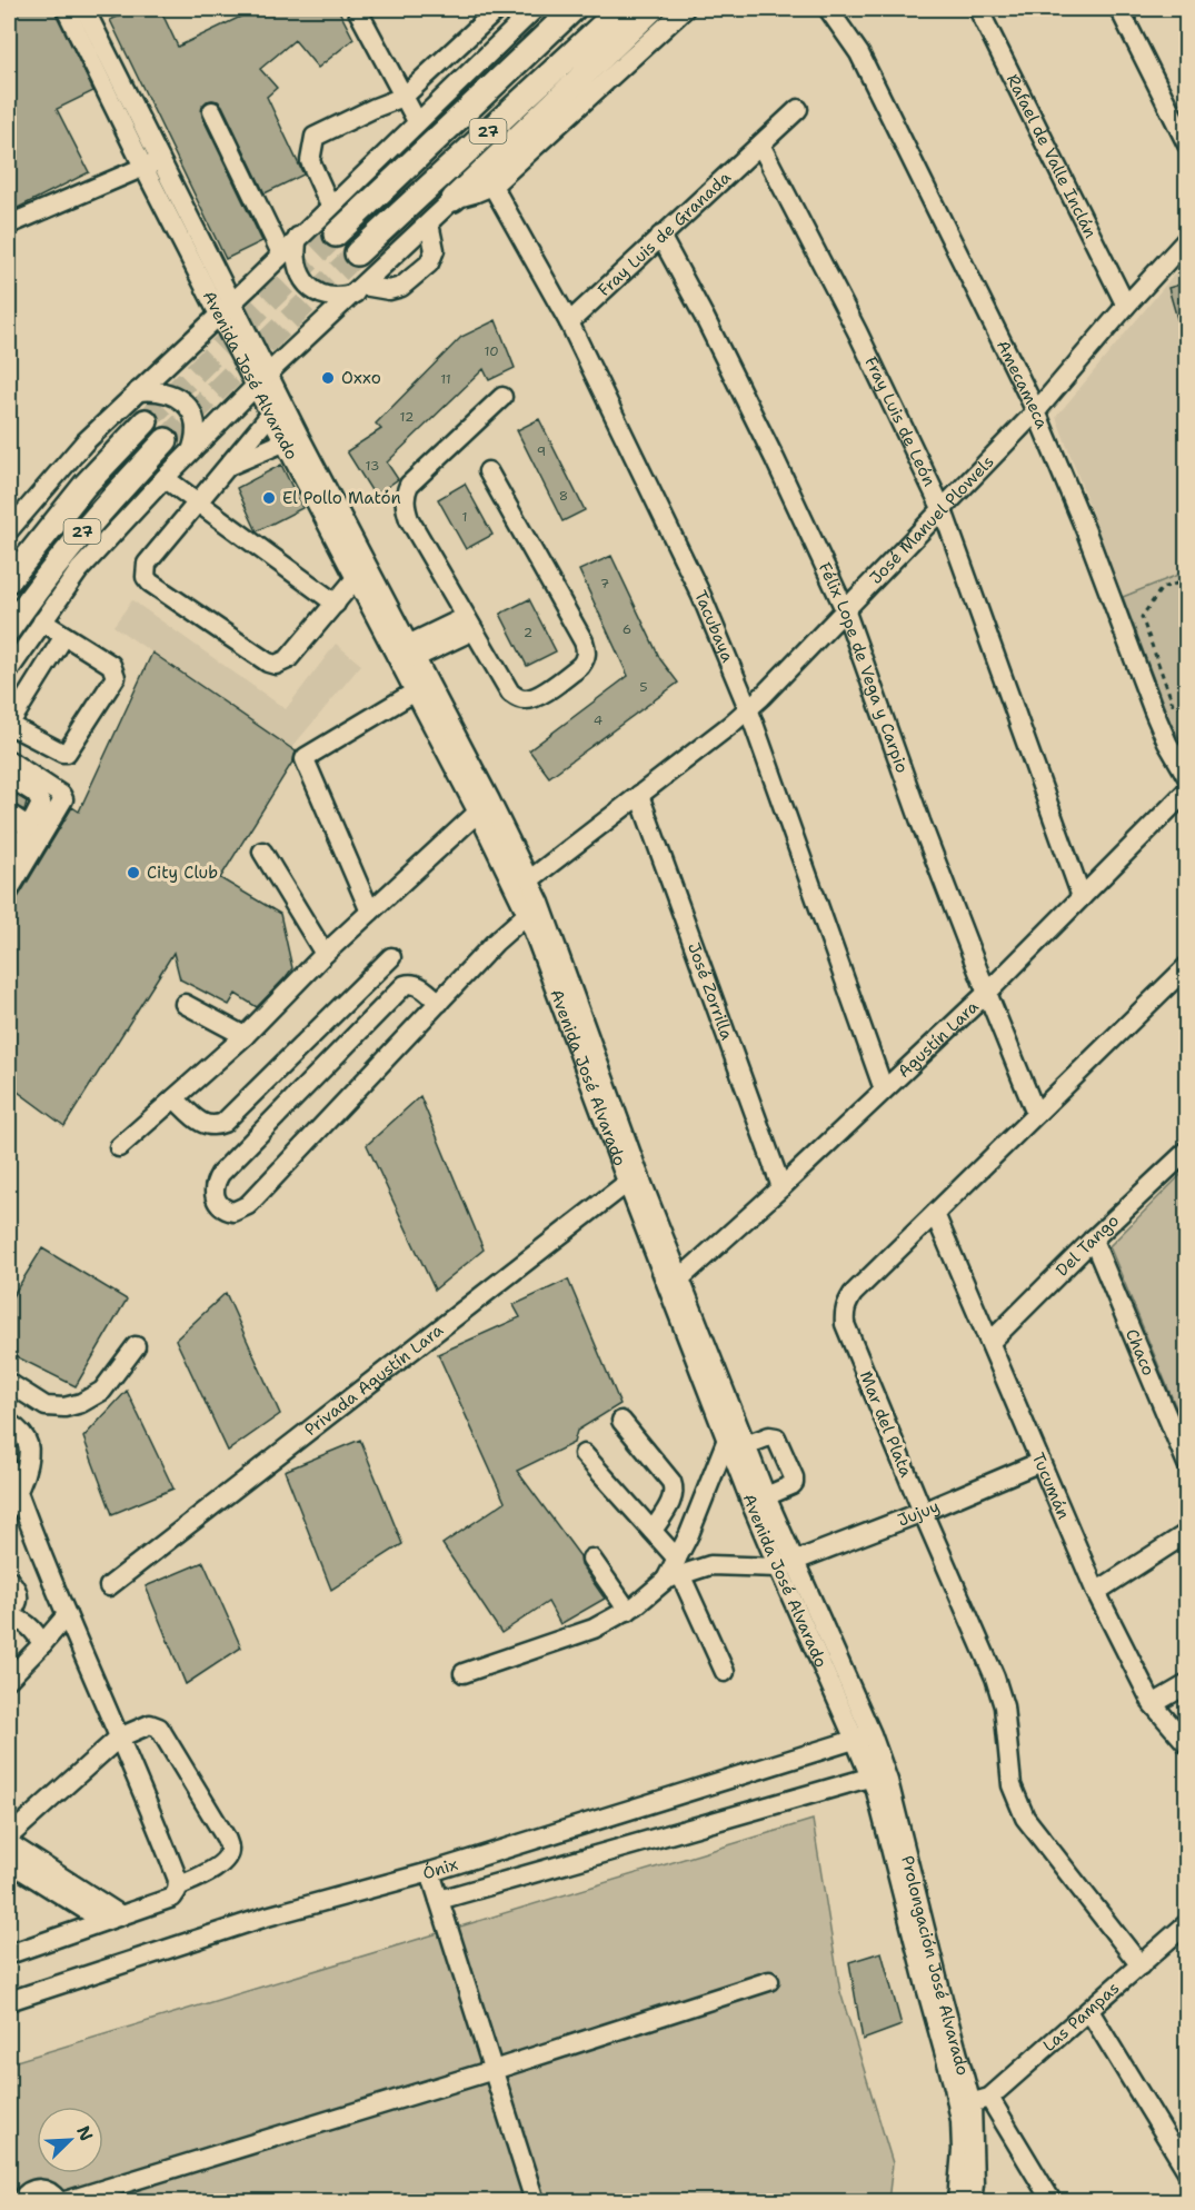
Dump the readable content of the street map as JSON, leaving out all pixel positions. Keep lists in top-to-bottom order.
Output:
{
  "streets": {
    "main road": ["27"],
    "street": [
      "Rafael de Valle Inclán",
      "Fray Luis de Granada",
      "Avenida José Alvarado",
      "Amecameca",
      "Fray Luis de León",
      "José Manuel Plowels",
      "Tacubaya",
      "Félix Lope de Vega y Carpio",
      "José Zorrilla",
      "Agustín Lara",
      "Del Tango",
      "Chaco",
      "Privada Agustín Lara",
      "Mar del Plata",
      "Tucumán",
      "Jujuy",
      "Ónix",
      "Prolongación José Alvarado",
      "Las Pampas"
    ]
  },
  "crossings": [
    ["Rafael de Valle Inclán", "José Manuel Plowels"],
    ["Fray Luis de Granada", "Fray Luis de León"],
    ["Fray Luis de Granada", "Tacubaya"],
    ["Fray Luis de Granada", "Félix Lope de Vega y Carpio"],
    ["Avenida José Alvarado", "José Manuel Plowels"],
    ["Avenida José Alvarado", "Agustín Lara"],
    ["Avenida José Alvarado", "Privada Agustín Lara"],
    ["Avenida José Alvarado", "Jujuy"],
    ["Avenida José Alvarado", "Ónix"],
    ["Avenida José Alvarado", "Prolongación José Alvarado"],
    ["Amecameca", "José Manuel Plowels"],
    ["Fray Luis de León", "José Manuel Plowels"],
    ["Fray Luis de León", "Agustín Lara"],
    ["José Manuel Plowels", "Tacubaya"],
    ["José Manuel Plowels", "Félix Lope de Vega y Carpio"],
    ["José Manuel Plowels", "José Zorrilla"],
    ["Tacubaya", "Agustín Lara"],
    ["Félix Lope de Vega y Carpio", "Agustín Lara"],
    ["Félix Lope de Vega y Carpio", "Mar del Plata"],
    ["José Zorrilla", "Agustín Lara"],
    ["Del Tango", "Chaco"],
    ["Del Tango", "Tucumán"],
    ["Mar del Plata", "Tucumán"],
    ["Mar del Plata", "Jujuy"],
    ["Mar del Plata", "Las Pampas"],
    ["Tucumán", "Jujuy"],
    ["Ónix", "Prolongación José Alvarado"],
    ["Prolongación José Alvarado", "Las Pampas"]
  ],
  "places": ["Oxxo", "El Pollo Matón", "City Club"],
  "house_numbers": [
    "10",
    "11",
    "12",
    "9",
    "13",
    "8",
    "1",
    "7",
    "6",
    "2",
    "5",
    "4"
  ],
  "north": "top right"
}
